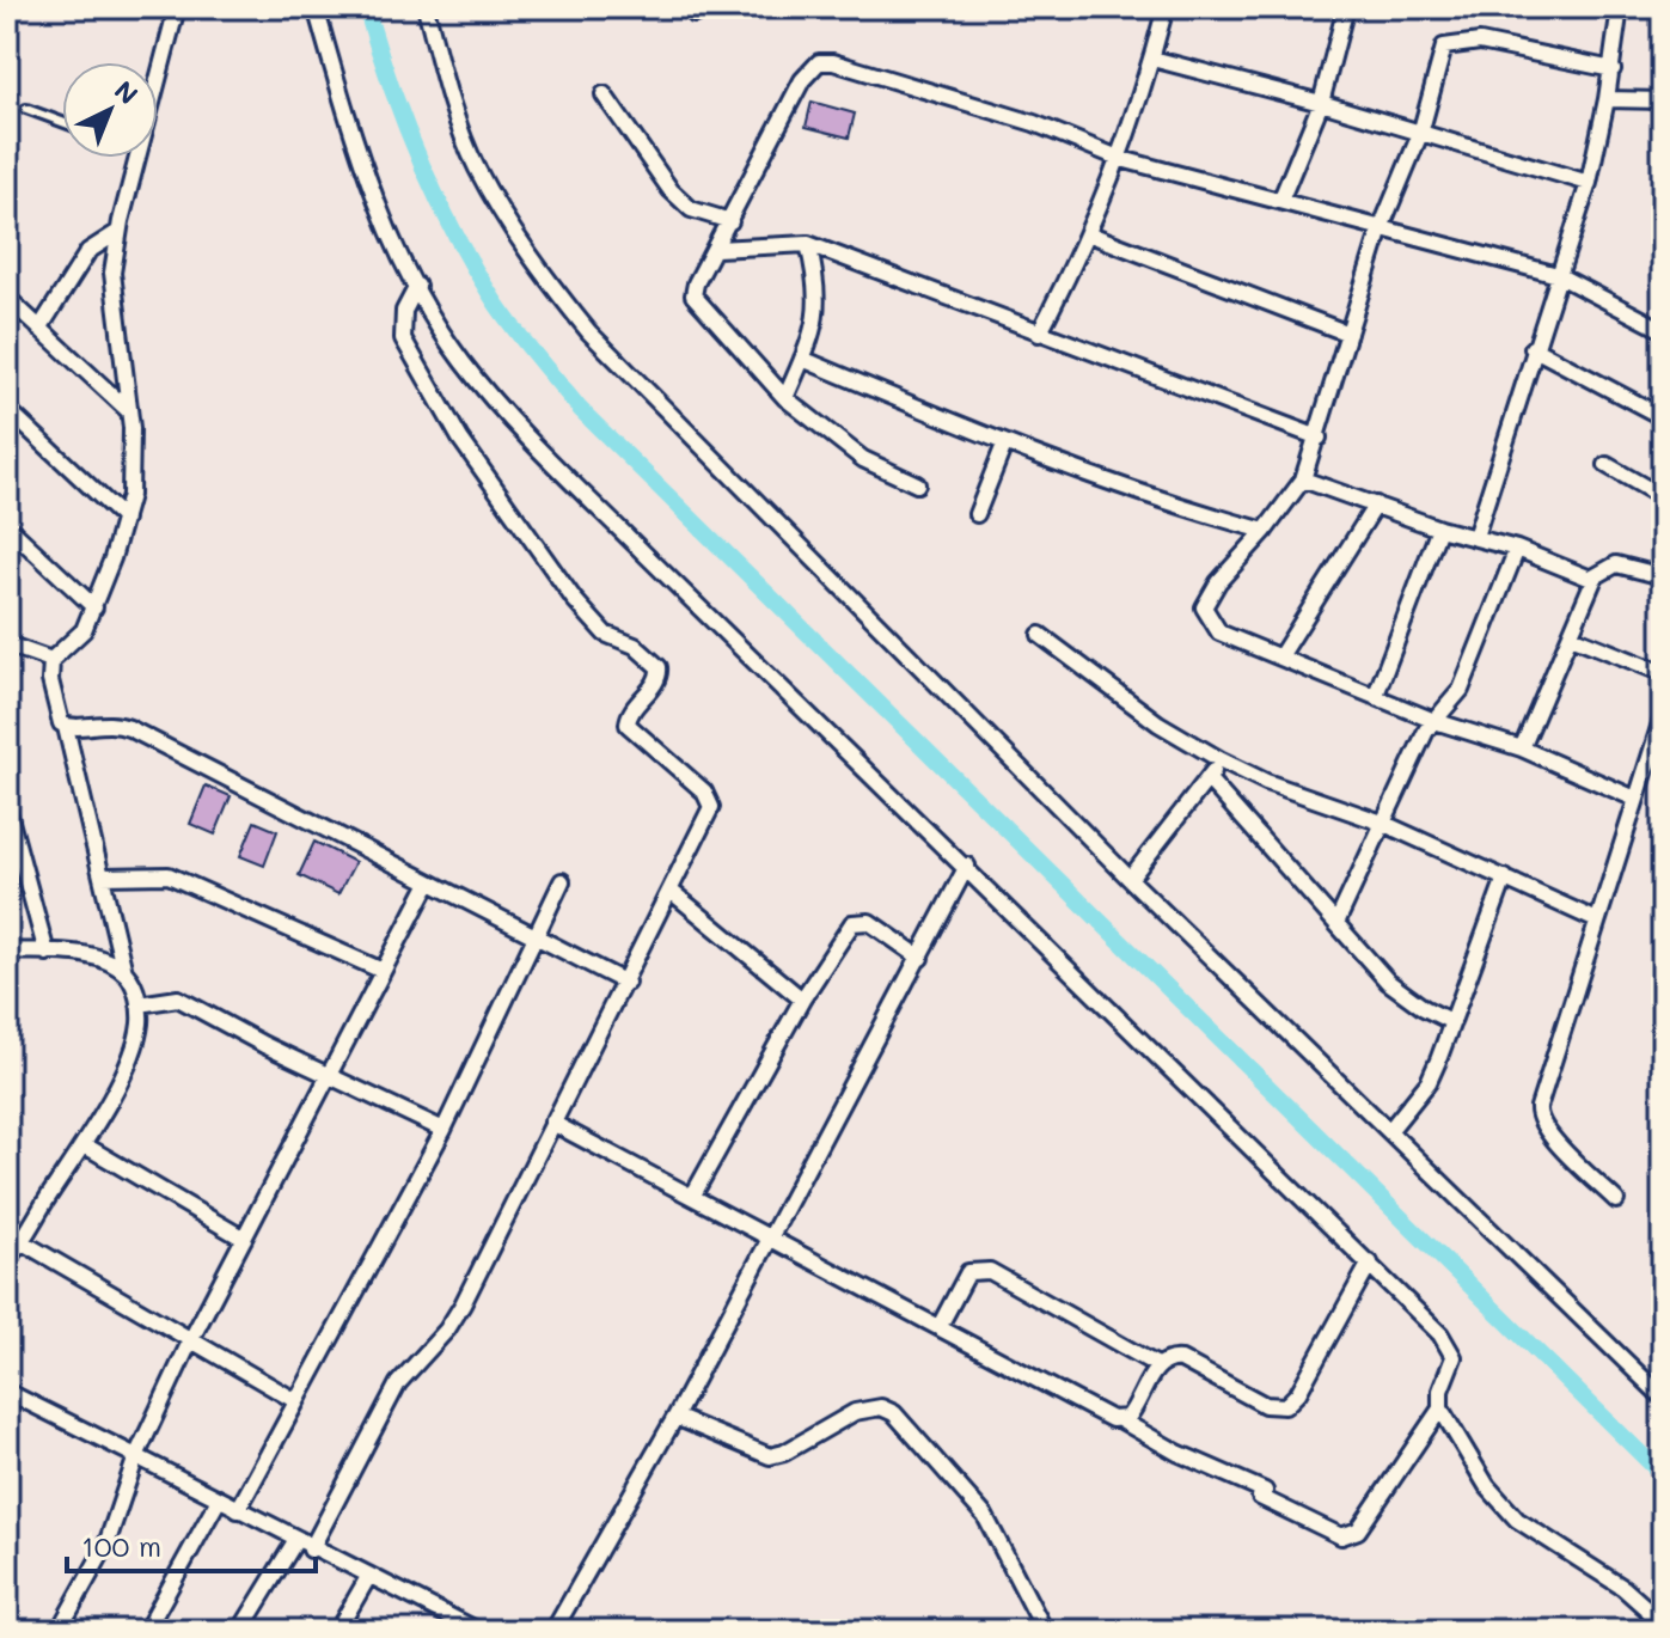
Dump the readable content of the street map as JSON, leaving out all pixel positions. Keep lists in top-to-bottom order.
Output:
{
  "scale_bar": "100 m",
  "north": "top right"
}
